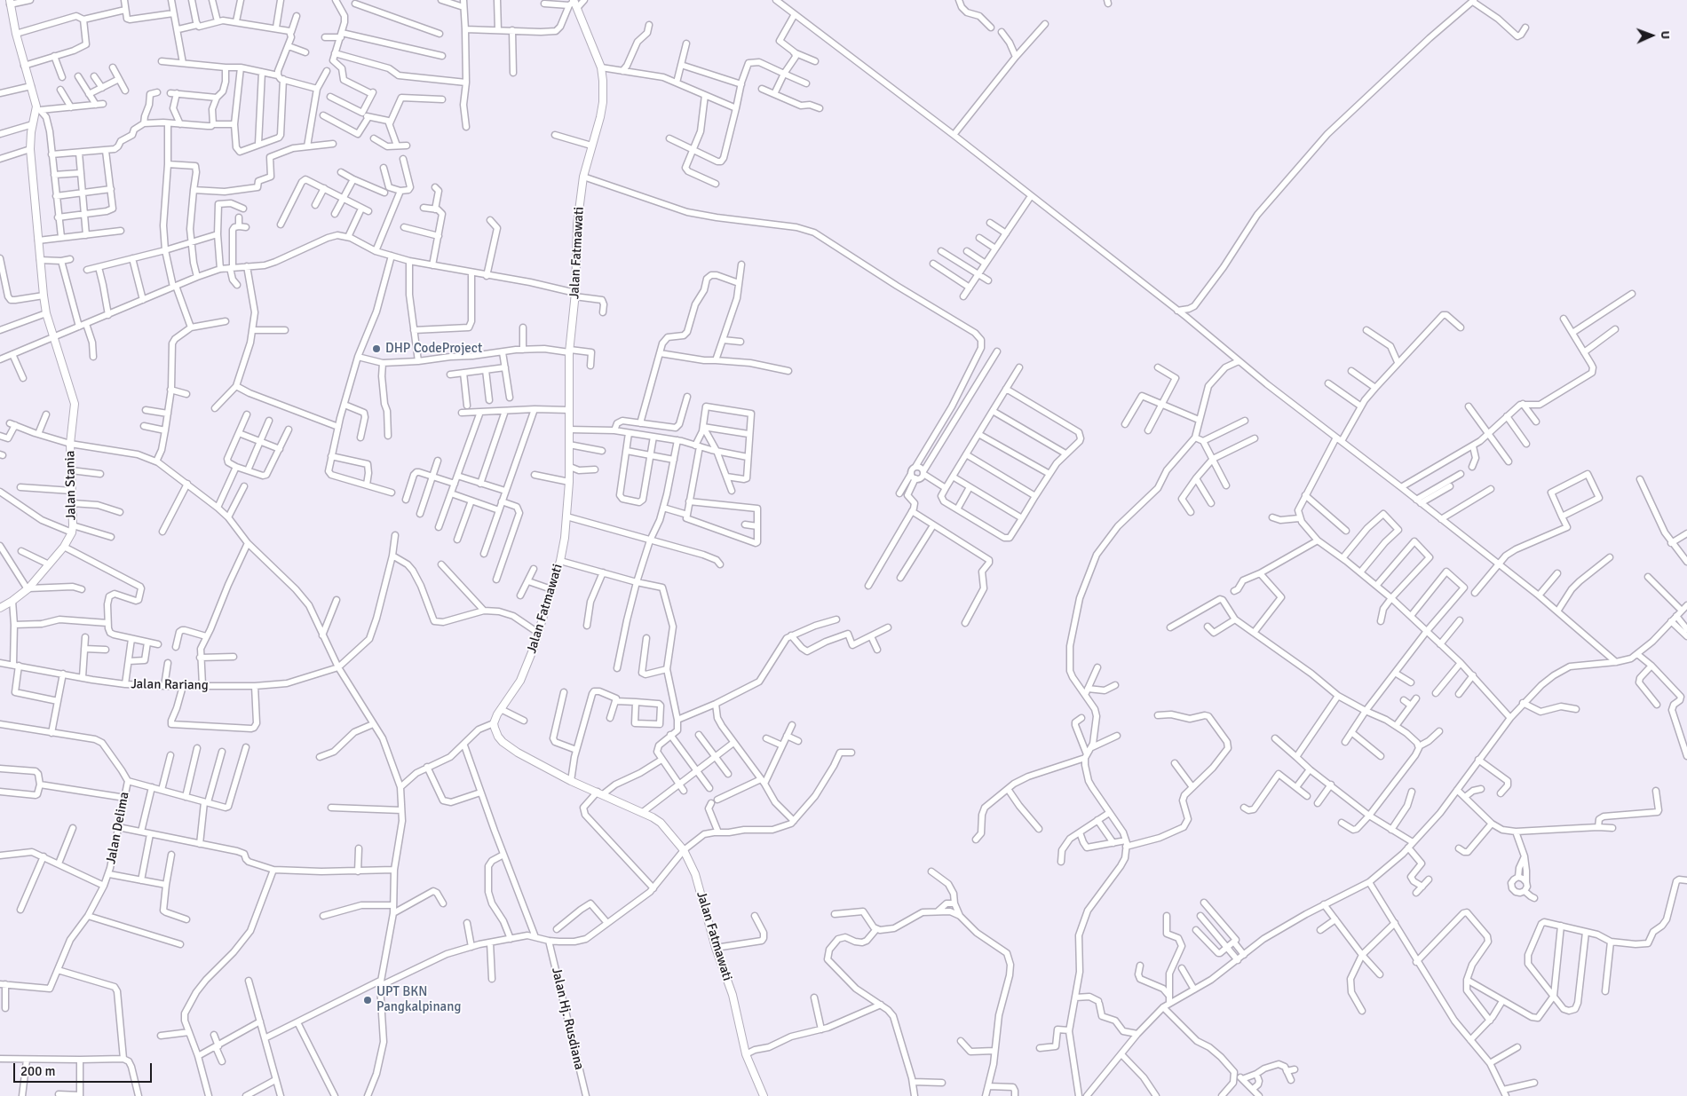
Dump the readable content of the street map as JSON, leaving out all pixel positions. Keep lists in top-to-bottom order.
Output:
{
  "streets": {
    "street": [
      "Jalan Fatmawati",
      "Jalan Stania",
      "Jalan Rariang",
      "Jalan Delima",
      "Jalan Hj. Rusdiana"
    ]
  },
  "places": ["DHP CodeProject", "UPT BKN Pangkalpinang"],
  "scale_bar": "200 m",
  "north": "right"
}
